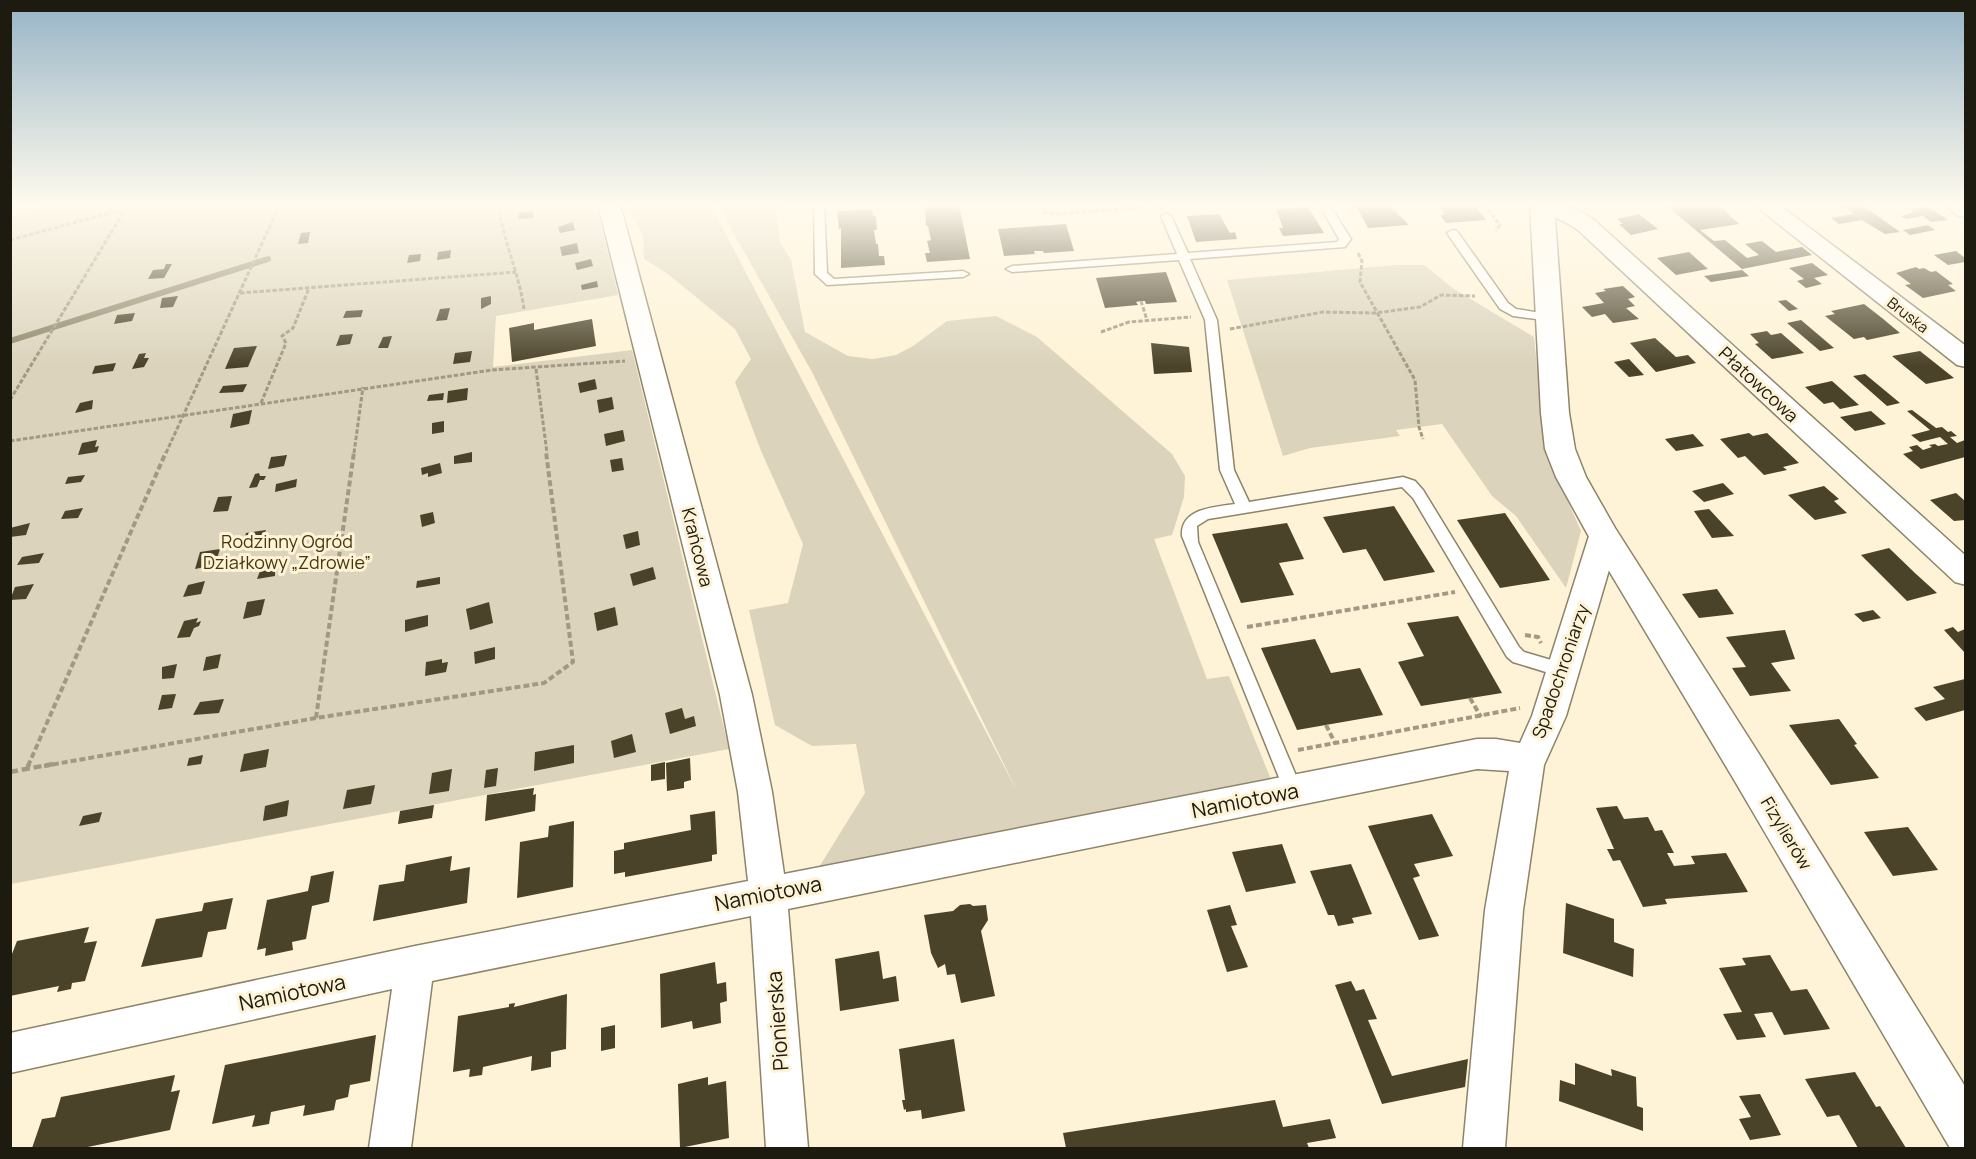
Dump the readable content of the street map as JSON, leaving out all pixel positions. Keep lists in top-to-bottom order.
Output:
{
  "streets": {
    "street": [
      "Bruska",
      "Płatowcowa",
      "Krańcowa",
      "Spadochroniarzy",
      "Namiotowa",
      "Fizylierów",
      "Pionierska"
    ]
  },
  "crossings": [
    ["Krańcowa", "Namiotowa"],
    ["Krańcowa", "Pionierska"],
    ["Spadochroniarzy", "Namiotowa"],
    ["Spadochroniarzy", "Fizylierów"],
    ["Namiotowa", "Pionierska"]
  ],
  "parks": ["Rodzinny Ogród Działkowy „Zdrowie”"]
}
